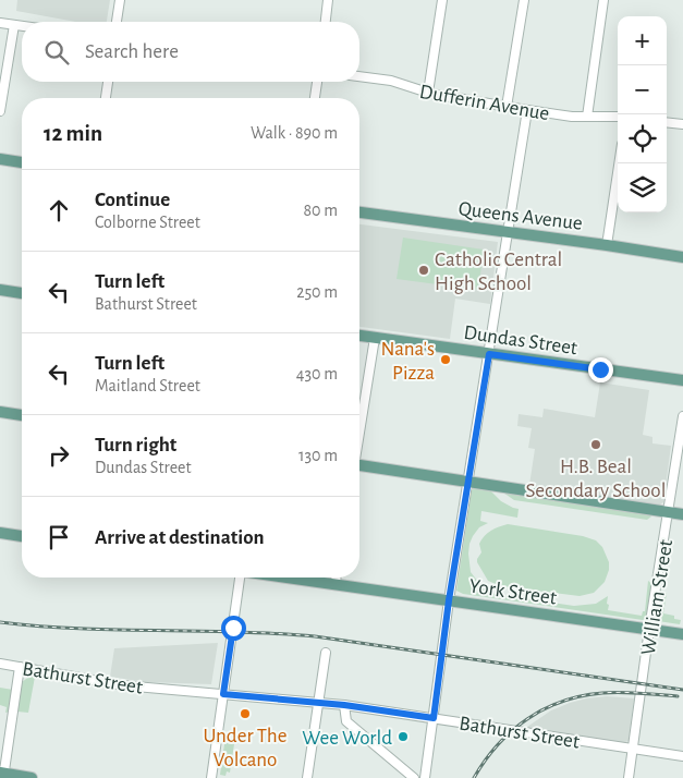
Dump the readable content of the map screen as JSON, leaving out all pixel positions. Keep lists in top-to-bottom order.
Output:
{
  "streets": {
    "main road": ["Queens Avenue", "Dundas Street", "York Street"],
    "street": ["Dufferin Avenue", "William Street", "Bathurst Street"]
  },
  "crossings": [
    ["York Street", "William Street"],
    ["William Street", "Bathurst Street"]
  ],
  "places": [
    "Catholic Central High School",
    "Nana's Pizza",
    "H.B. Beal Secondary School",
    "Under The Volcano",
    "Wee World"
  ],
  "page": {
    "map_buttons": ["+", "−"],
    "search": "Search here",
    "heading": ["12 min", "Walk · 890 m"],
    "list": [
      ["Continue", "Colborne Street", "80 m"],
      ["Turn left", "Bathurst Street", "250 m"],
      ["Turn left", "Maitland Street", "430 m"],
      ["Turn right", "Dundas Street", "130 m"],
      "Arrive at destination"
    ]
  }
}
